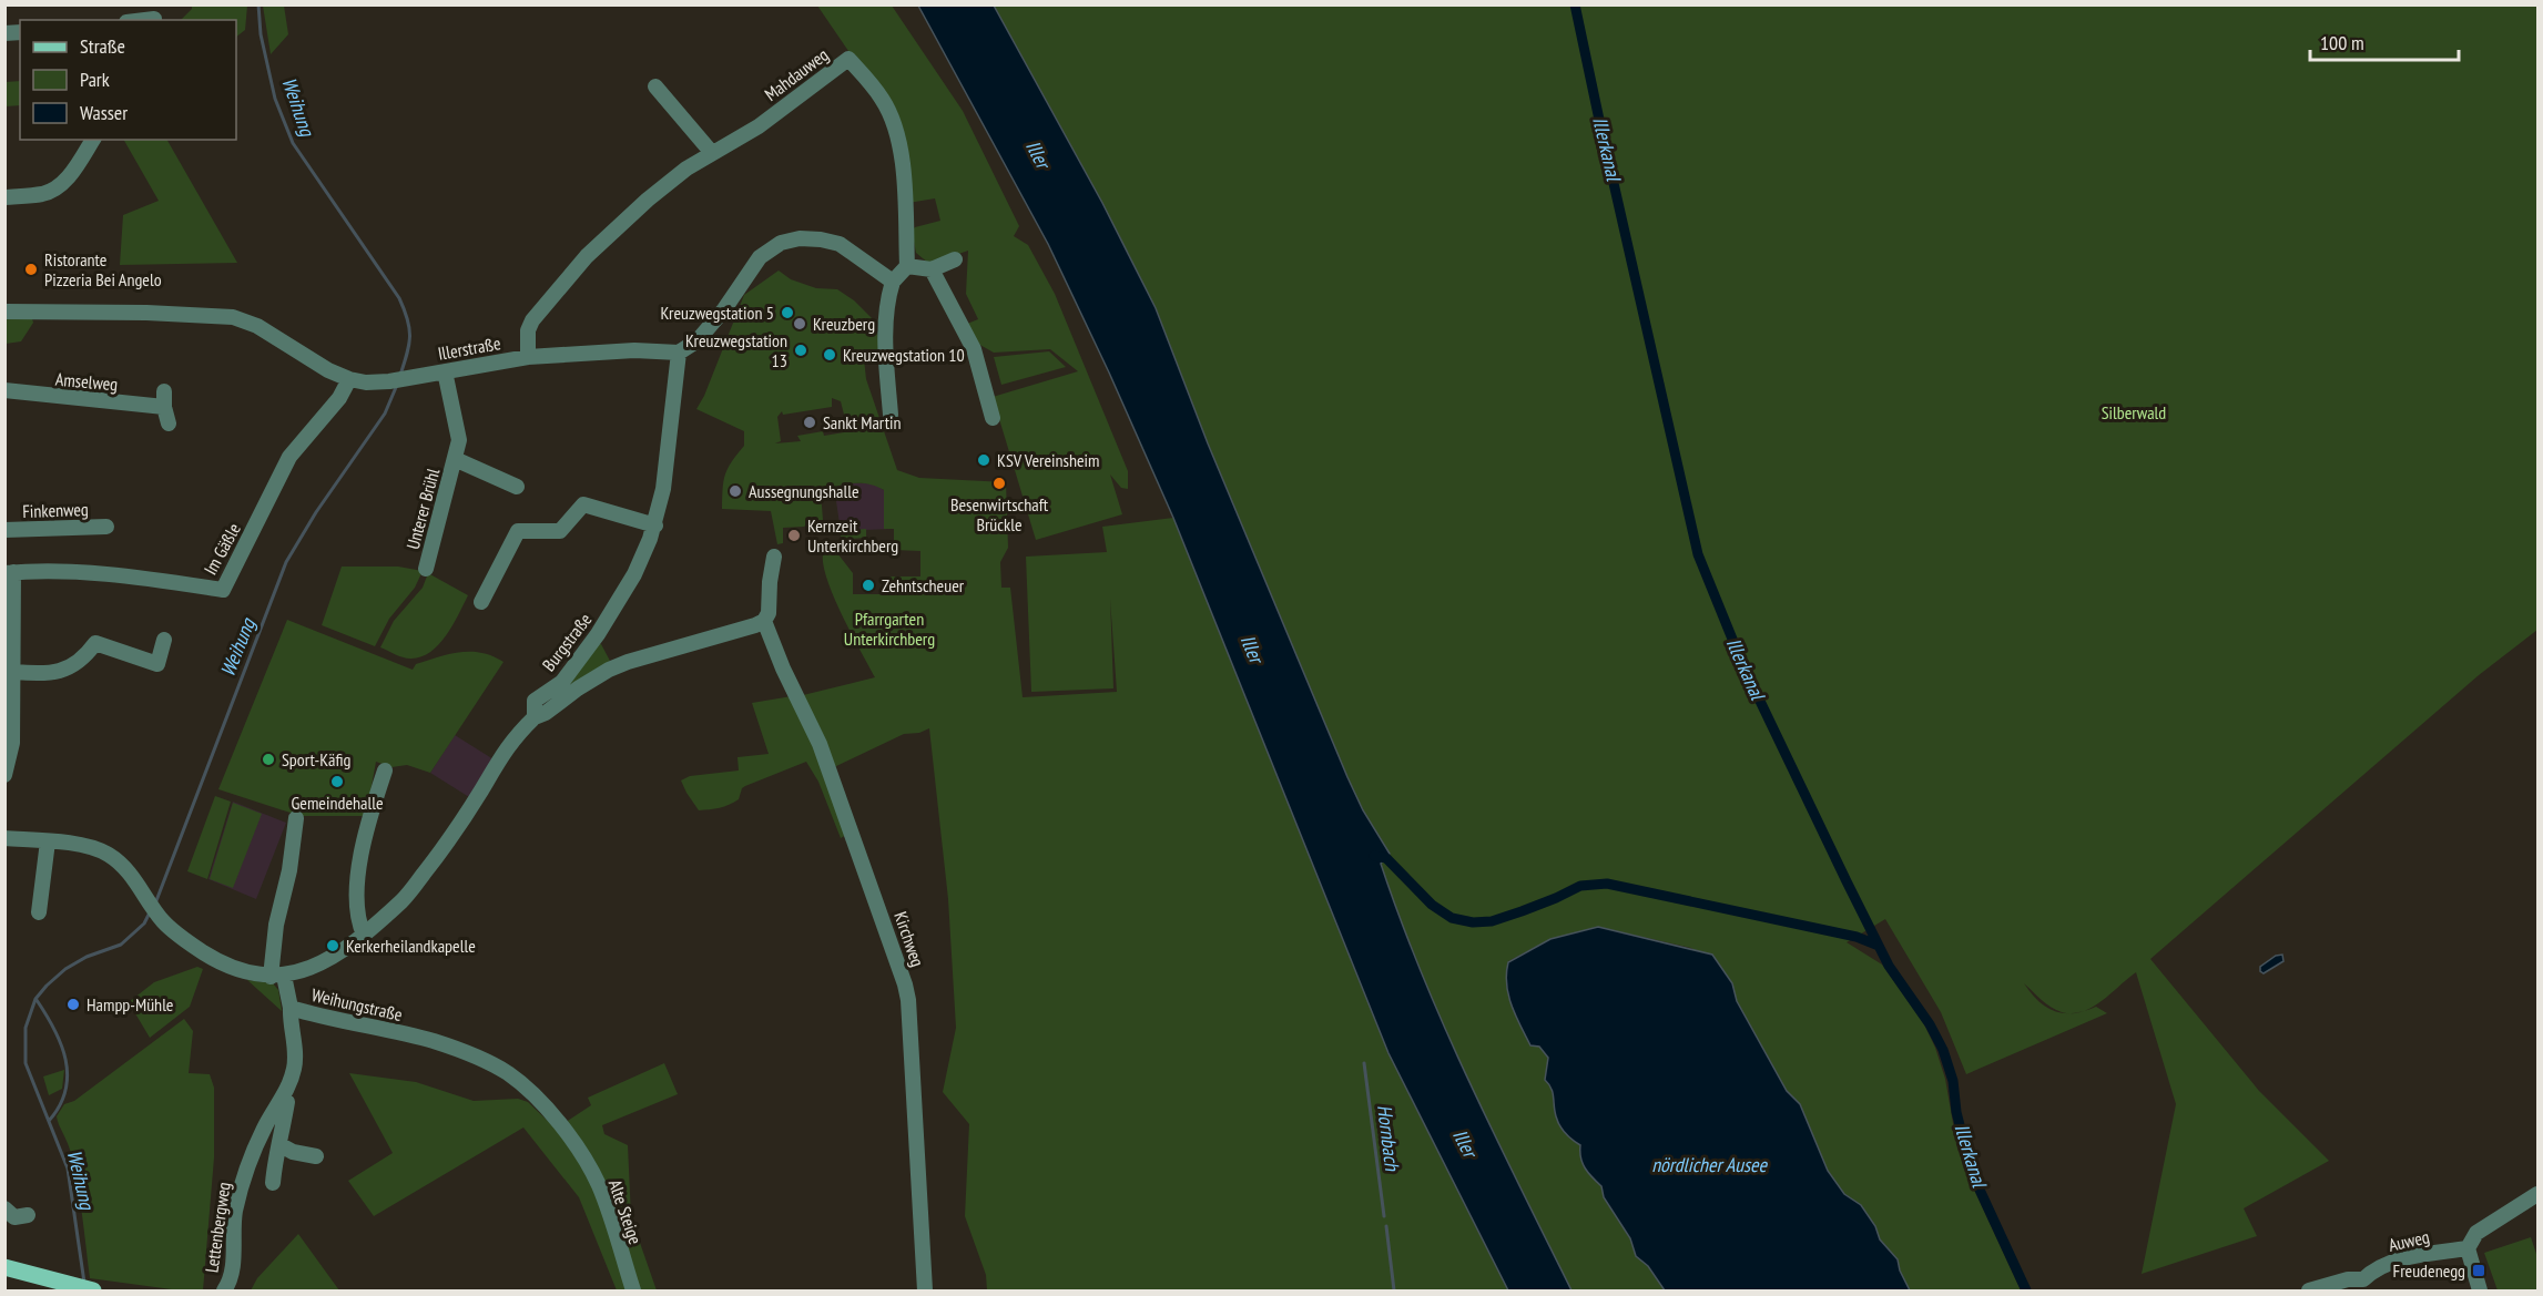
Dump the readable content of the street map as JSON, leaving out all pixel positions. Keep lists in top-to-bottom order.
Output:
{
  "streets": {
    "street": [
      "Mahdauweg",
      "Illerstraße",
      "Amselweg",
      "Unterer Brühl",
      "Finkenweg",
      "Im Gäßle",
      "Burgstraße",
      "Kirchweg",
      "Weihungstraße",
      "Alte Steige",
      "Lettenbergweg",
      "Auweg"
    ]
  },
  "crossings": [
    ["Mahdauweg", "Illerstraße"],
    ["Illerstraße", "Unterer Brühl"],
    ["Illerstraße", "Im Gäßle"],
    ["Illerstraße", "Burgstraße"],
    ["Burgstraße", "Weihungstraße"],
    ["Weihungstraße", "Alte Steige"],
    ["Weihungstraße", "Lettenbergweg"]
  ],
  "water": [
    "Weihung",
    "Illerkanal",
    "Iller",
    "Hornbach",
    "nördlicher Ausee"
  ],
  "parks": ["Silberwald", "Pfarrgarten Unterkirchberg"],
  "places": {
    "other": [
      "Ristorante Pizzeria Bei Angelo",
      "Kreuzwegstation 5",
      "Kreuzberg",
      "Kreuzwegstation 13",
      "Kreuzwegstation 10",
      "Sankt Martin",
      "KSV Vereinsheim",
      "Besenwirtschaft Brückle",
      "Aussegnungshalle",
      "Kernzeit Unterkirchberg",
      "Zehntscheuer",
      "Sport-Käfig",
      "Gemeindehalle",
      "Kerkerheilandkapelle",
      "Hampp-Mühle"
    ],
    "transit": ["Freudenegg"]
  },
  "legend": ["Straße", "Park", "Wasser"],
  "scale_bar": "100 m"
}
